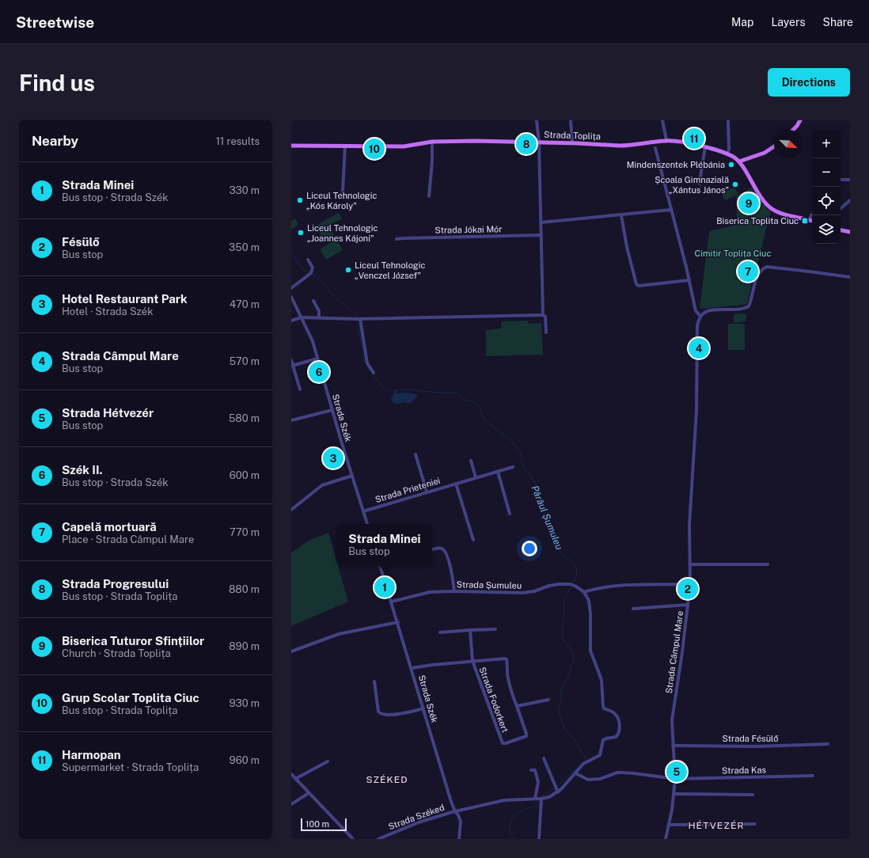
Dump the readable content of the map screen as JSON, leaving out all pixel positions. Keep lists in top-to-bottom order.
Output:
{
  "streets": {
    "main road": ["Strada Toplița"],
    "street": [
      "Strada Jókai Mór",
      "Strada Szék",
      "Strada Prieteniei",
      "Strada Șumuleu",
      "Strada Câmpul Mare",
      "Strada Fodorkert",
      "Strada Fésülő",
      "Strada Kas",
      "Strada Széked"
    ]
  },
  "crossings": [
    ["Strada Szék", "Strada Prieteniei"],
    ["Strada Szék", "Strada Șumuleu"],
    ["Strada Szék", "Strada Fodorkert"],
    ["Strada Szék", "Strada Széked"],
    ["Strada Câmpul Mare", "Strada Fésülő"],
    ["Strada Câmpul Mare", "Strada Kas"]
  ],
  "districts": ["SZÉKED", "HÉTVEZÉR"],
  "water": ["Pârâul Șumuleu"],
  "parks": ["Cimitir Toplița Ciuc"],
  "places": {
    "other": [
      "Mindenszentek Plébánia",
      "Școala Gimnazială „Xántus János”",
      "Liceul Tehnologic „Kós Károly”",
      "Liceul Tehnologic „Joannes Kájoni”",
      "Liceul Tehnologic „Venczel József”"
    ],
    "transit": ["Biserica Toplita Ciuc"]
  },
  "scale_bar": "100 m",
  "north": "bottom right",
  "page": {
    "header": "Streetwise",
    "nav": ["Map", "Layers", "Share"],
    "buttons": "Directions",
    "title": "Find us",
    "heading": ["Nearby", "11 results"],
    "pins": [
      "11",
      "8",
      "10",
      "9",
      "7",
      "4",
      "6",
      "3",
      "1",
      "2",
      "5"
    ],
    "map_buttons": ["+", "−"],
    "list": [
      {
        "mark": "1",
        "name": "Strada Minei",
        "note": "Bus stop · Strada Szék",
        "value": "330 m"
      },
      {
        "mark": "2",
        "name": "Fésülő",
        "note": "Bus stop",
        "value": "350 m"
      },
      {
        "mark": "3",
        "name": "Hotel Restaurant Park",
        "note": "Hotel · Strada Szék",
        "value": "470 m"
      },
      {
        "mark": "4",
        "name": "Strada Câmpul Mare",
        "note": "Bus stop",
        "value": "570 m"
      },
      {
        "mark": "5",
        "name": "Strada Hétvezér",
        "note": "Bus stop",
        "value": "580 m"
      },
      {
        "mark": "6",
        "name": "Szék II.",
        "note": "Bus stop · Strada Szék",
        "value": "600 m"
      },
      {
        "mark": "7",
        "name": "Capelă mortuară",
        "note": "Place · Strada Câmpul Mare",
        "value": "770 m"
      },
      {
        "mark": "8",
        "name": "Strada Progresului",
        "note": "Bus stop · Strada Toplița",
        "value": "880 m"
      },
      {
        "mark": "9",
        "name": "Biserica Tuturor Sfințiilor",
        "note": "Church · Strada Toplița",
        "value": "890 m"
      },
      {
        "mark": "10",
        "name": "Grup Scolar Toplita Ciuc",
        "note": "Bus stop · Strada Toplița",
        "value": "930 m"
      },
      {
        "mark": "11",
        "name": "Harmopan",
        "note": "Supermarket · Strada Toplița",
        "value": "960 m"
      }
    ],
    "popup": ["Strada Minei", "Bus stop"],
    "scale": "100 m"
  }
}
